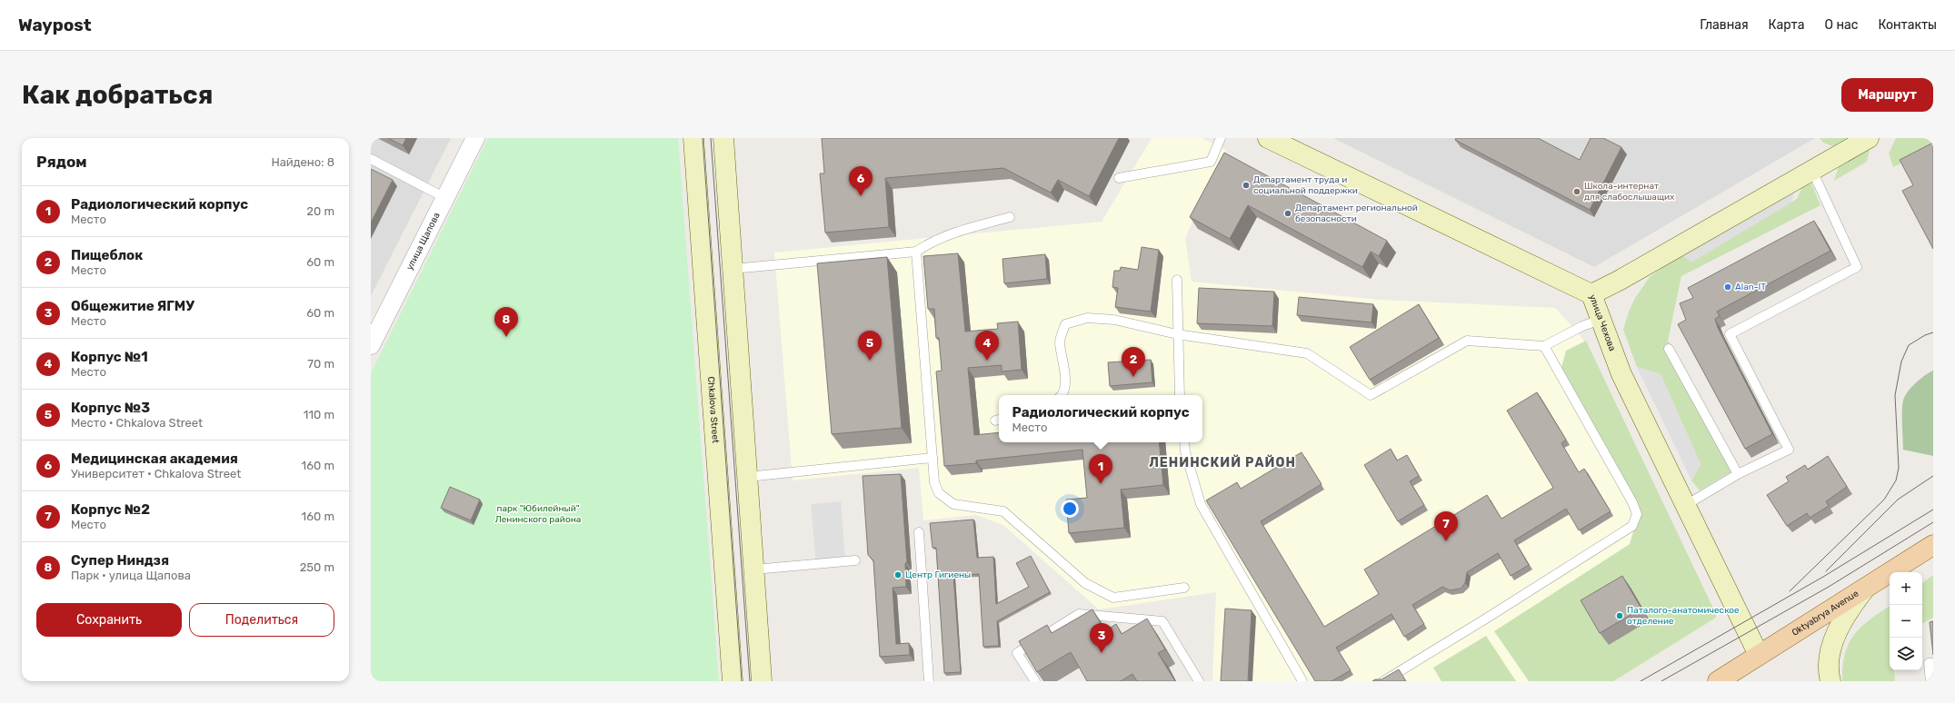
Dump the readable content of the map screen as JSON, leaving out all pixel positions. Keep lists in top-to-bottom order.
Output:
{
  "streets": {
    "main road": ["улица Чехова", "Chkalova Street", "Oktyabrya Avenue"],
    "street": ["улица Щапова"]
  },
  "crossings": [
    ["улица Чехова", "Oktyabrya Avenue"]
  ],
  "districts": ["ЛЕНИНСКИЙ РАЙОН"],
  "parks": ["парк \"Юбилейный\" Ленинского района"],
  "places": [
    "Департамент труда и социальной поддержки",
    "Школа-интернат для слабослышащих",
    "Департамент региональной безопасности",
    "Alan-IT",
    "Центр Гигиены",
    "Паталого-анатомическое отделение"
  ],
  "page": {
    "header": "Waypost",
    "nav": [
      "Главная",
      "Карта",
      "О нас",
      "Контакты"
    ],
    "buttons": [
      "Маршрут",
      ["Сохранить", "Поделиться"]
    ],
    "title": "Как добраться",
    "heading": ["Рядом", "Найдено: 8"],
    "pins": [
      "6",
      "8",
      "4",
      "5",
      "2",
      "1",
      "7",
      "3"
    ],
    "list": [
      {
        "mark": "1",
        "name": "Радиологический корпус",
        "note": "Место",
        "value": "20 m"
      },
      {
        "mark": "2",
        "name": "Пищеблок",
        "note": "Место",
        "value": "60 m"
      },
      {
        "mark": "3",
        "name": "Общежитие ЯГМУ",
        "note": "Место",
        "value": "60 m"
      },
      {
        "mark": "4",
        "name": "Корпус №1",
        "note": "Место",
        "value": "70 m"
      },
      {
        "mark": "5",
        "name": "Корпус №3",
        "note": "Место · Chkalova Street",
        "value": "110 m"
      },
      {
        "mark": "6",
        "name": "Медицинская академия",
        "note": "Университет · Chkalova Street",
        "value": "160 m"
      },
      {
        "mark": "7",
        "name": "Корпус №2",
        "note": "Место",
        "value": "160 m"
      },
      {
        "mark": "8",
        "name": "Супер Ниндзя",
        "note": "Парк · улица Щапова",
        "value": "250 m"
      }
    ],
    "popup": ["Радиологический корпус", "Место"],
    "map_buttons": ["+", "−"]
  }
}
